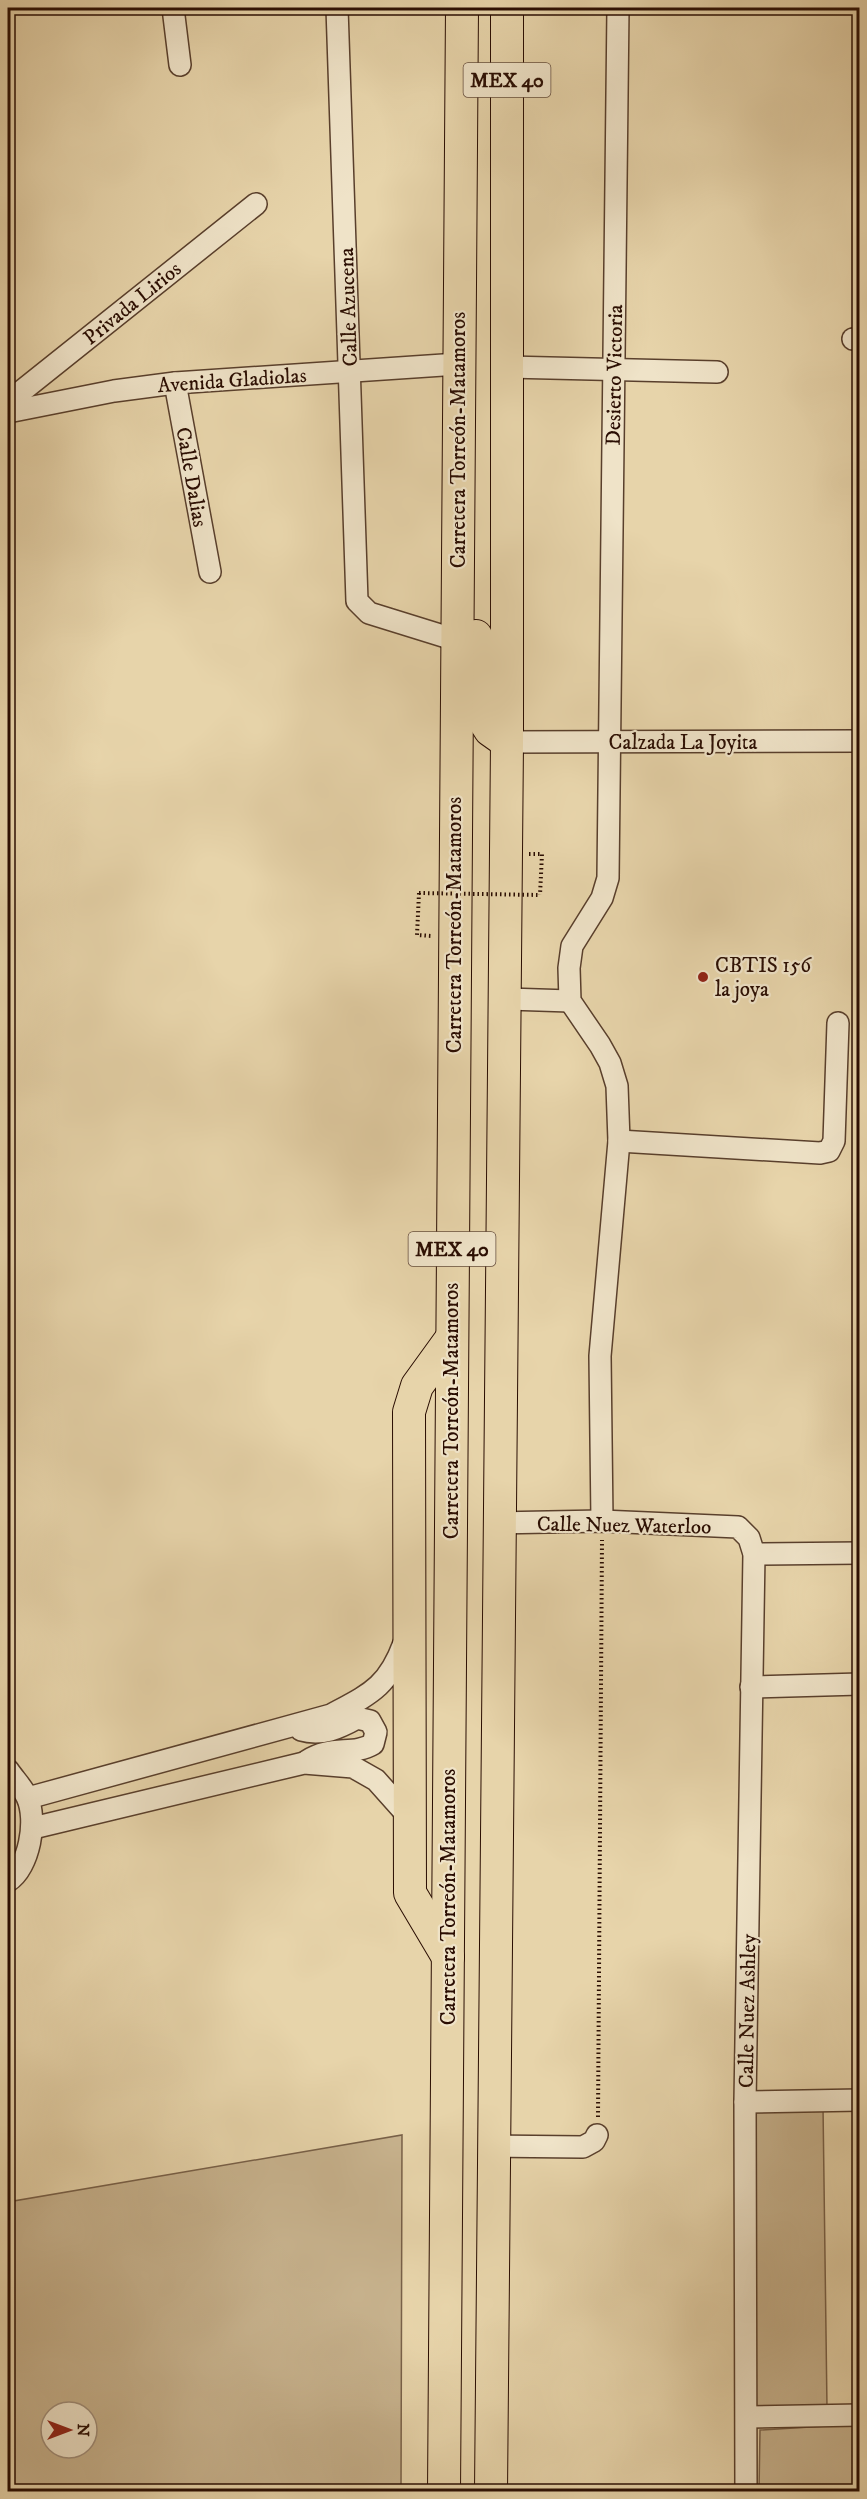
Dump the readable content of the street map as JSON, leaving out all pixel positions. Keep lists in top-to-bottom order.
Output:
{
  "streets": {
    "highway": ["MEX 40", "Carretera Torreón-Matamoros"],
    "street": [
      "Privada Lirios",
      "Calle Azucena",
      "Desierto Victoria",
      "Avenida Gladiolas",
      "Calle Dalias",
      "Calzada La Joyita",
      "Calle Nuez Waterloo",
      "Calle Nuez Ashley"
    ]
  },
  "crossings": [
    ["MEX 40", "Calzada La Joyita"],
    ["MEX 40", "Calle Nuez Waterloo"],
    ["Calle Azucena", "Avenida Gladiolas"],
    ["Calle Azucena", "Carretera Torreón-Matamoros"],
    ["Desierto Victoria", "Calzada La Joyita"],
    ["Avenida Gladiolas", "Carretera Torreón-Matamoros"],
    ["Avenida Gladiolas", "Calle Dalias"],
    ["Calle Nuez Waterloo", "Calle Nuez Ashley"]
  ],
  "places": ["CBTIS 156 la joya"],
  "north": "right"
}
